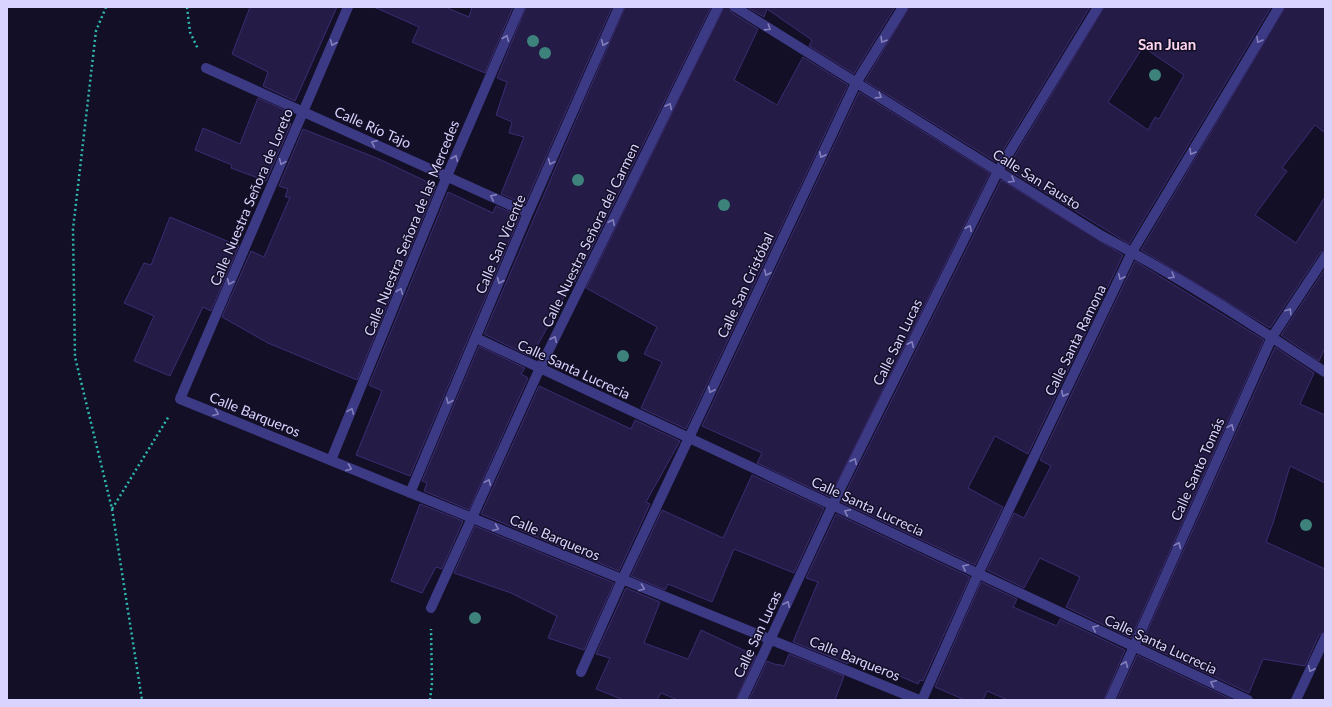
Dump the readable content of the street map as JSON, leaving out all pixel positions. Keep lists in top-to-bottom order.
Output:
{
  "streets": {
    "street": [
      "Calle Río Tajo",
      "Calle San Fausto",
      "Calle Nuestra Señora de Loreto",
      "Calle Nuestra Señora de las Mercedes",
      "Calle Nuestra Señora del Carmen",
      "Calle San Vicente",
      "Calle San Cristóbal",
      "Calle Santa Ramona",
      "Calle San Lucas",
      "Calle Santa Lucrecia",
      "Calle Barqueros",
      "Calle Santo Tomás"
    ]
  },
  "crossings": [
    ["Calle Río Tajo", "Calle Nuestra Señora de Loreto"],
    ["Calle Río Tajo", "Calle Nuestra Señora de las Mercedes"],
    ["Calle Río Tajo", "Calle San Vicente"],
    ["Calle San Fausto", "Calle San Cristóbal"],
    ["Calle San Fausto", "Calle Santa Ramona"],
    ["Calle San Fausto", "Calle San Lucas"],
    ["Calle San Fausto", "Calle Santo Tomás"],
    ["Calle Nuestra Señora de Loreto", "Calle Barqueros"],
    ["Calle Nuestra Señora de las Mercedes", "Calle Barqueros"],
    ["Calle Nuestra Señora del Carmen", "Calle Santa Lucrecia"],
    ["Calle Nuestra Señora del Carmen", "Calle Barqueros"],
    ["Calle San Vicente", "Calle Santa Lucrecia"],
    ["Calle San Vicente", "Calle Barqueros"],
    ["Calle San Cristóbal", "Calle Santa Lucrecia"],
    ["Calle San Cristóbal", "Calle Barqueros"],
    ["Calle Santa Ramona", "Calle Santa Lucrecia"],
    ["Calle Santa Ramona", "Calle Barqueros"],
    ["Calle San Lucas", "Calle Santa Lucrecia"],
    ["Calle San Lucas", "Calle Barqueros"],
    ["Calle Santa Lucrecia", "Calle Santo Tomás"]
  ],
  "one_way": [
    "Calle Río Tajo",
    "Calle San Fausto",
    "Calle Nuestra Señora de Loreto",
    "Calle Nuestra Señora de las Mercedes",
    "Calle Nuestra Señora del Carmen",
    "Calle San Vicente",
    "Calle San Cristóbal",
    "Calle Santa Ramona",
    "Calle San Lucas",
    "Calle Santa Lucrecia",
    "Calle Barqueros",
    "Calle Santo Tomás"
  ],
  "districts": ["San Juan"]
}
